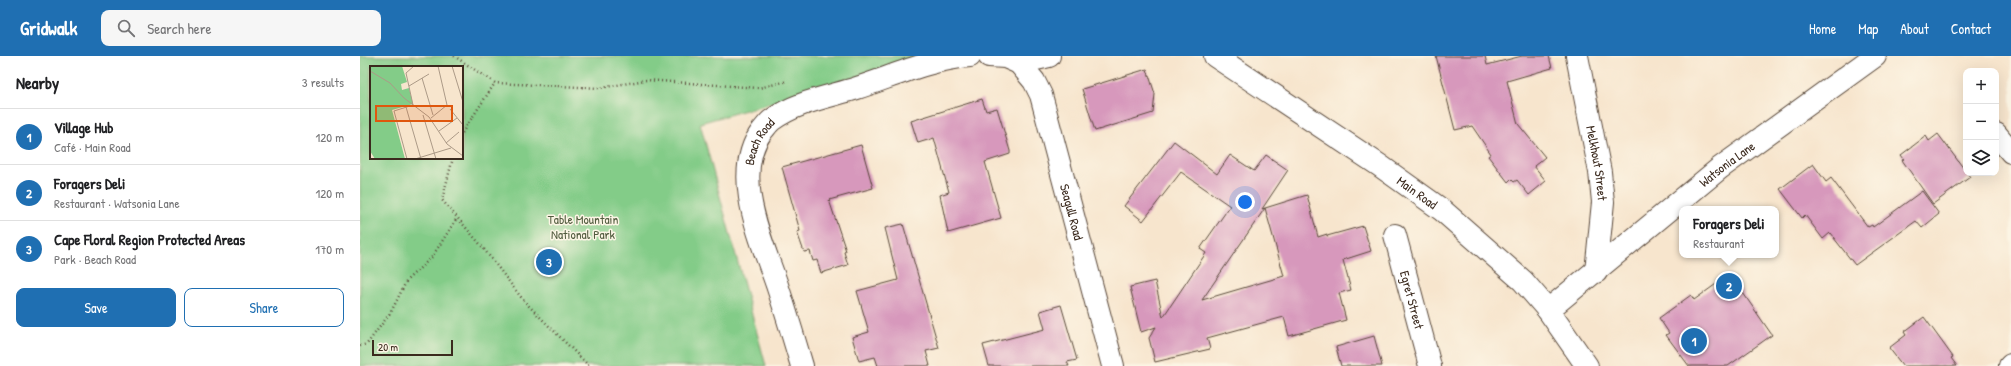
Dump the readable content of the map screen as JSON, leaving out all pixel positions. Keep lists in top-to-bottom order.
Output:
{
  "streets": {
    "street": [
      "Beach Road",
      "Melkhout Street",
      "Watsonia Lane",
      "Main Road",
      "Seagull Road",
      "Egret Street"
    ]
  },
  "crossings": [
    ["Melkhout Street", "Watsonia Lane"],
    ["Watsonia Lane", "Main Road"]
  ],
  "parks": ["Table Mountain National Park"],
  "scale_bar": "20 m",
  "page": {
    "header": "Gridwalk",
    "search": "Search here",
    "nav": [
      "Home",
      "Map",
      "About",
      "Contact"
    ],
    "heading": ["Nearby", "3 results"],
    "map_buttons": ["+", "−"],
    "list": [
      {
        "mark": "1",
        "name": "Village Hub",
        "note": "Café · Main Road",
        "value": "120 m"
      },
      {
        "mark": "2",
        "name": "Foragers Deli",
        "note": "Restaurant · Watsonia Lane",
        "value": "120 m"
      },
      {
        "mark": "3",
        "name": "Cape Floral Region Protected Areas",
        "note": "Park · Beach Road",
        "value": "170 m"
      }
    ],
    "popup": ["Foragers Deli", "Restaurant"],
    "pins": ["3", "2", "1"],
    "buttons": ["Save", "Share"],
    "scale": "20 m"
  }
}
